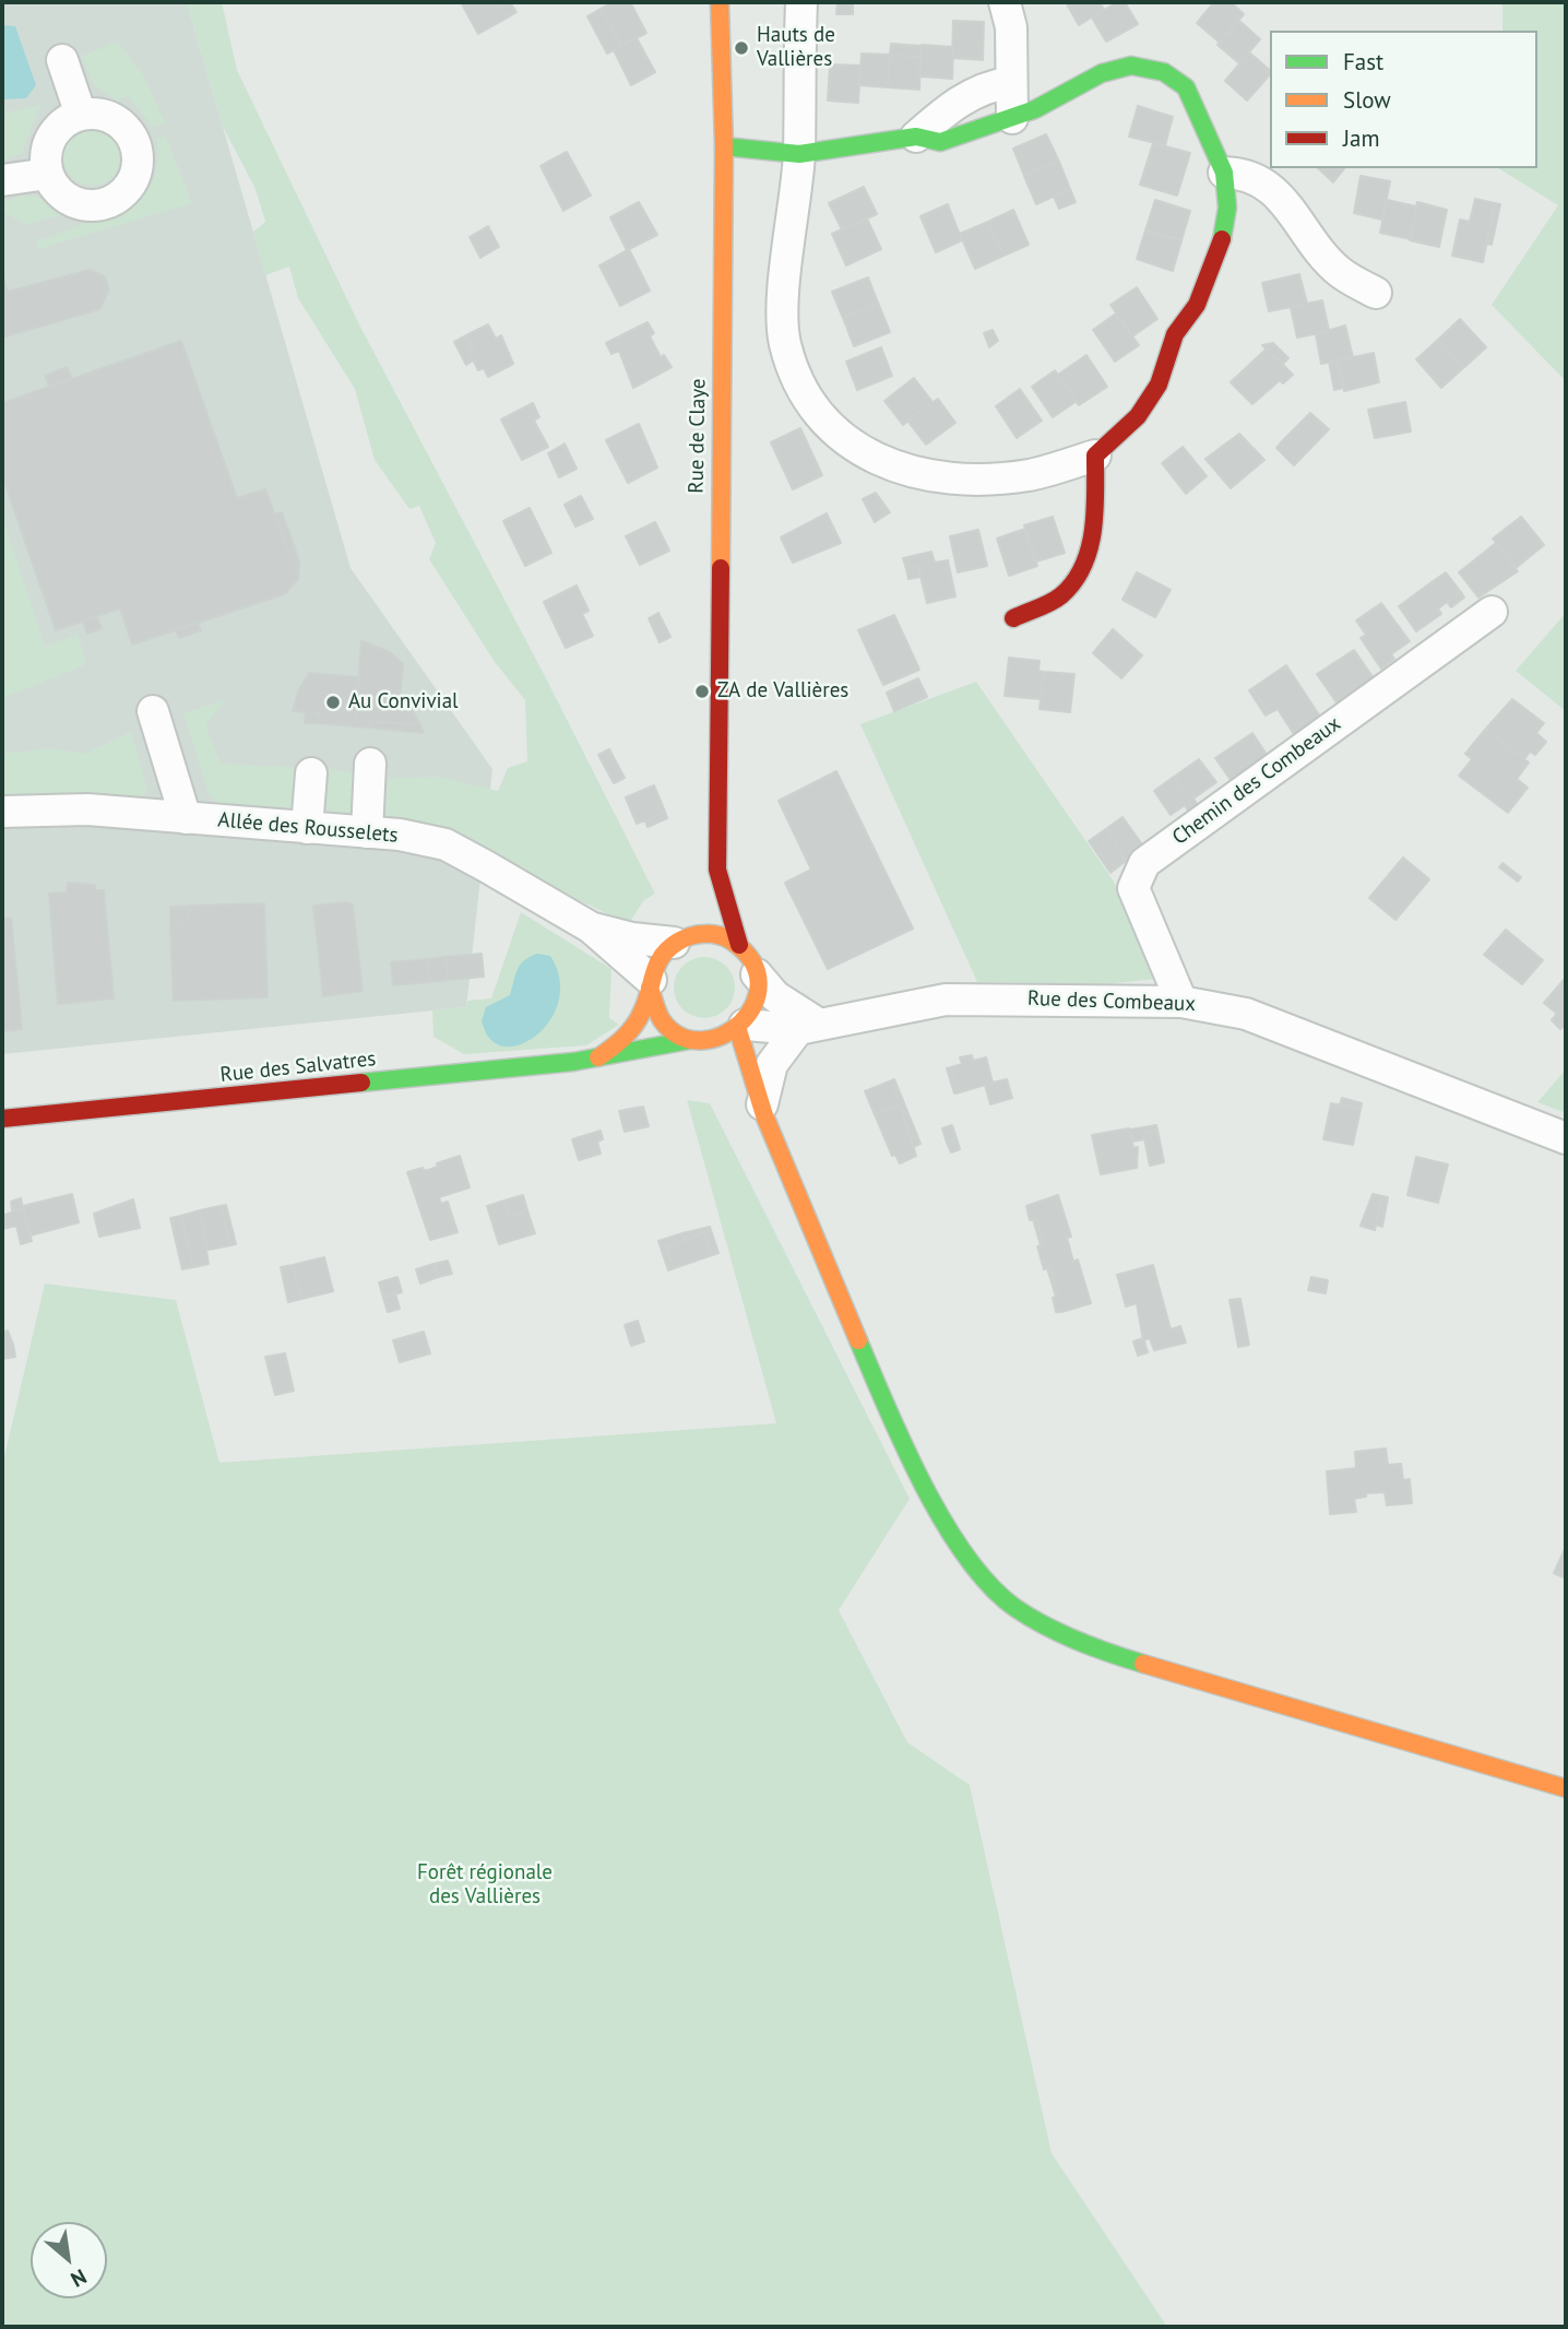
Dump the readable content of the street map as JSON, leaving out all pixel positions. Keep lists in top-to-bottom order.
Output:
{
  "streets": {
    "street": [
      "Rue de Claye",
      "Chemin des Combeaux",
      "Allée des Rousselets",
      "Rue des Combeaux",
      "Rue des Salvatres"
    ]
  },
  "crossings": [
    ["Rue de Claye", "Allée des Rousselets"],
    ["Rue de Claye", "Rue des Combeaux"],
    ["Rue de Claye", "Rue des Salvatres"],
    ["Chemin des Combeaux", "Rue des Combeaux"],
    ["Allée des Rousselets", "Rue des Combeaux"],
    ["Allée des Rousselets", "Rue des Salvatres"],
    ["Rue des Combeaux", "Rue des Salvatres"]
  ],
  "parks": ["Forêt régionale des Vallières"],
  "places": ["Hauts de Vallières", "ZA de Vallières", "Au Convivial"],
  "legend": ["Fast", "Slow", "Jam"],
  "north": "bottom right"
}
